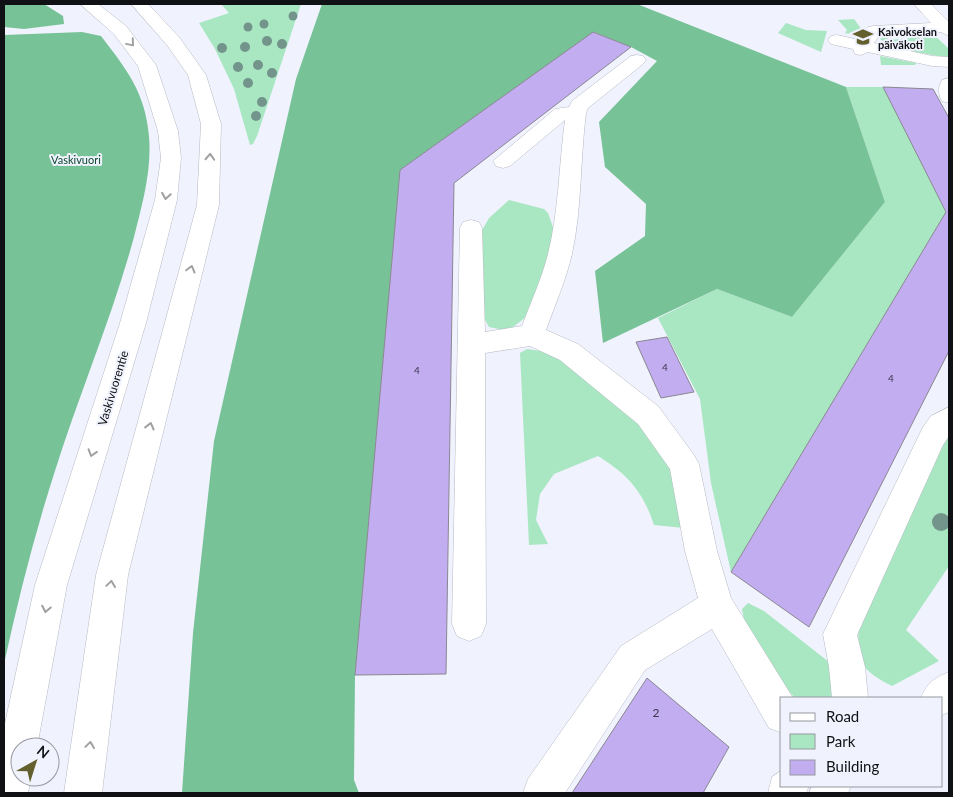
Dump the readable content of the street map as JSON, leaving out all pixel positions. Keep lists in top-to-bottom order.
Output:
{
  "streets": {
    "main road": ["Vaskivuorentie"]
  },
  "parks": ["Vaskivuori"],
  "places": {
    "school or university": ["Kaivokselan päiväkoti"]
  },
  "house_numbers": [
    "4",
    "4",
    "4",
    "2"
  ],
  "legend": ["Road", "Park", "Building"],
  "north": "top right"
}
